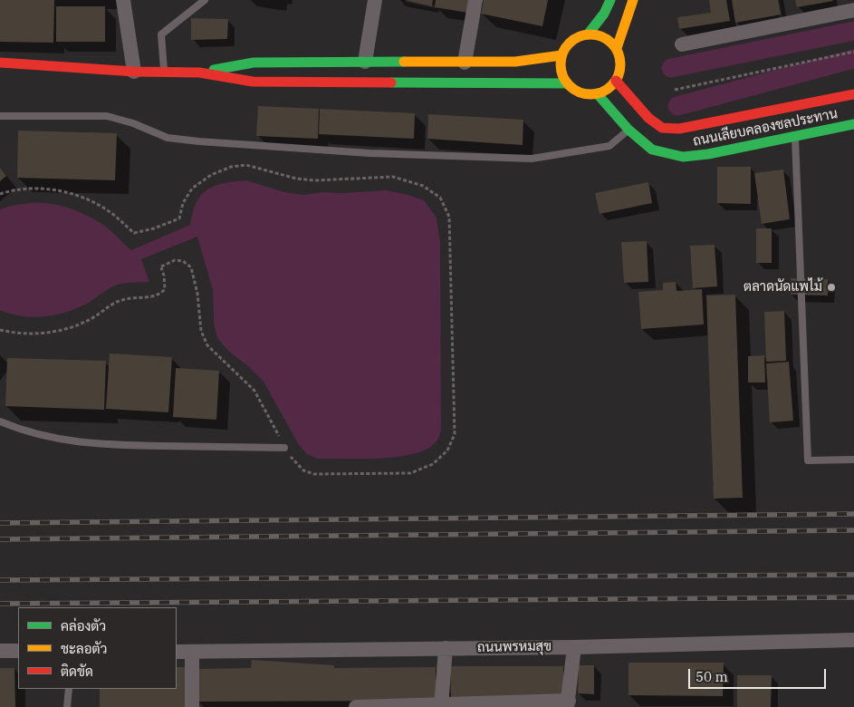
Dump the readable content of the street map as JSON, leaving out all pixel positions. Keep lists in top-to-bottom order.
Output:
{
  "streets": {
    "main road": ["ถนนเลียบคลองชลประทาน"],
    "street": ["ถนนพรหมสุข"]
  },
  "places": ["ตลาดนัดแพไม้"],
  "legend": ["คล่องตัว", "ชะลอตัว", "ติดขัด"],
  "scale_bar": "50 m"
}
